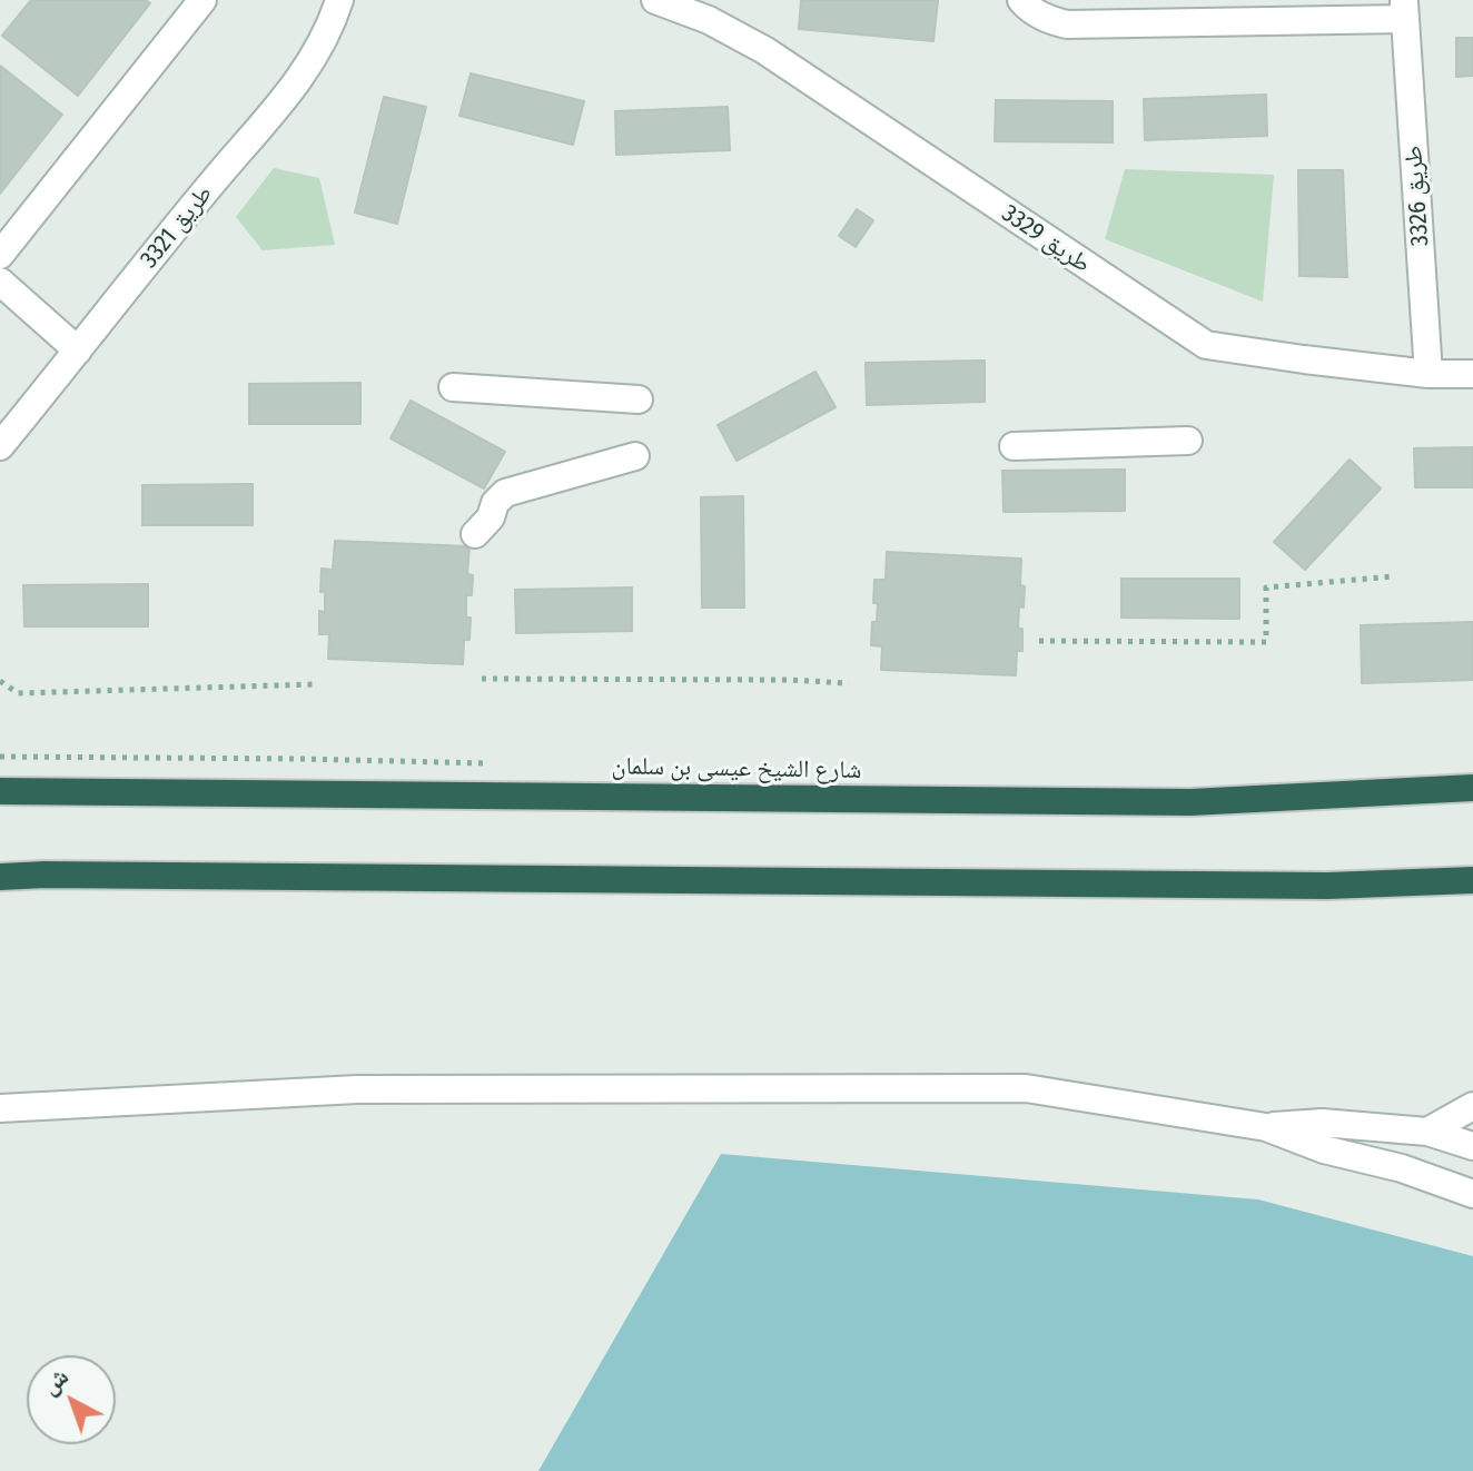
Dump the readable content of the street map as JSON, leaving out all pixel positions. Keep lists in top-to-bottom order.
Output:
{
  "streets": {
    "highway": ["شارع الشيخ عيسى بن سلمان"],
    "street": ["طريق 3326", "طريق 3321", "طريق 3329"]
  },
  "crossings": [
    ["طريق 3326", "طريق 3329"]
  ],
  "north": "top left"
}
